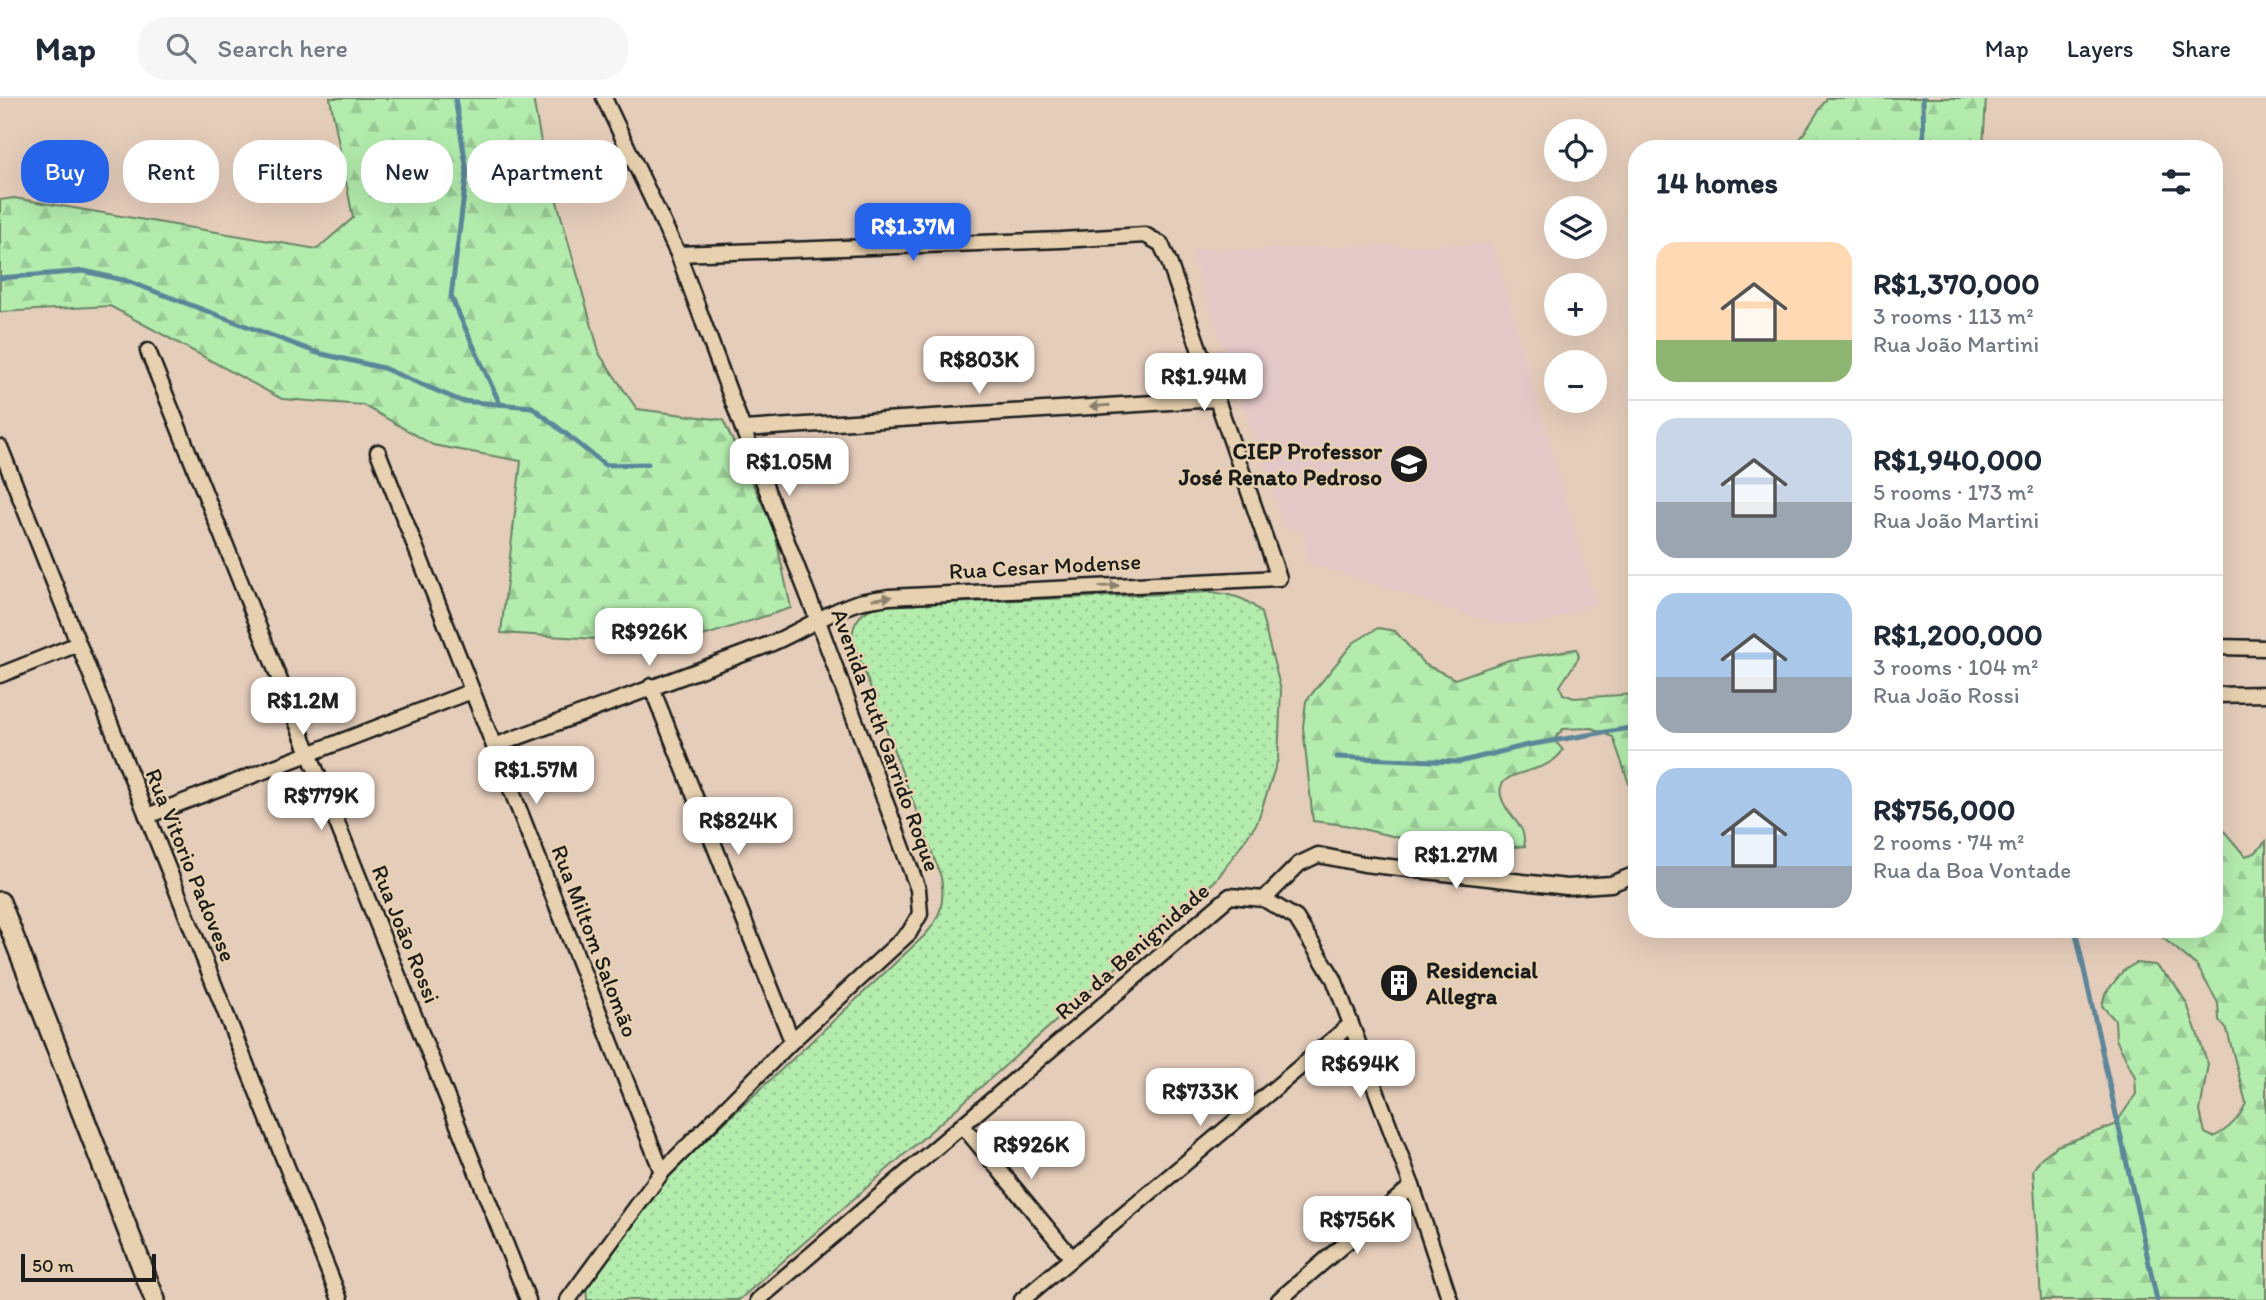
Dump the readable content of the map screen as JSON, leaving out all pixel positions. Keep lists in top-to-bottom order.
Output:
{
  "streets": {
    "street": [
      "Rua Cesar Modense",
      "Avenida Ruth Garrido Roque",
      "Rua Vitorio Padovese",
      "Rua João Rossi",
      "Rua Miltom Salomão",
      "Rua da Benignidade"
    ]
  },
  "crossings": [
    ["Rua Cesar Modense", "Avenida Ruth Garrido Roque"],
    ["Rua Cesar Modense", "Rua Miltom Salomão"],
    ["Avenida Ruth Garrido Roque", "Rua Miltom Salomão"]
  ],
  "places": {
    "school or university": ["CIEP Professor José Renato Pedroso"],
    "building": ["Residencial Allegra"]
  },
  "scale_bar": "50 m",
  "page": {
    "header": "Map",
    "search": "Search here",
    "nav": ["Map", "Layers", "Share"],
    "map_buttons": ["+", "−"],
    "chip": [
      "Buy",
      "Rent",
      "Filters",
      "New",
      "Apartment"
    ],
    "heading": "14 homes",
    "price": [
      "R$1.37M",
      "R$803K",
      "R$1.94M",
      "R$1.05M",
      "R$926K",
      "R$1.2M",
      "R$1.57M",
      "R$779K",
      "R$824K",
      "R$1.27M",
      "R$694K",
      "R$733K",
      "R$926K",
      "R$756K"
    ],
    "list": [
      {
        "name": "R$1,370,000",
        "note": "3 rooms · 113 m² · Rua João Martini"
      },
      {
        "name": "R$1,940,000",
        "note": "5 rooms · 173 m² · Rua João Martini"
      },
      {
        "name": "R$1,200,000",
        "note": "3 rooms · 104 m² · Rua João Rossi"
      },
      {
        "name": "R$756,000",
        "note": "2 rooms · 74 m² · Rua da Boa Vontade"
      }
    ],
    "scale": "50 m"
  }
}
